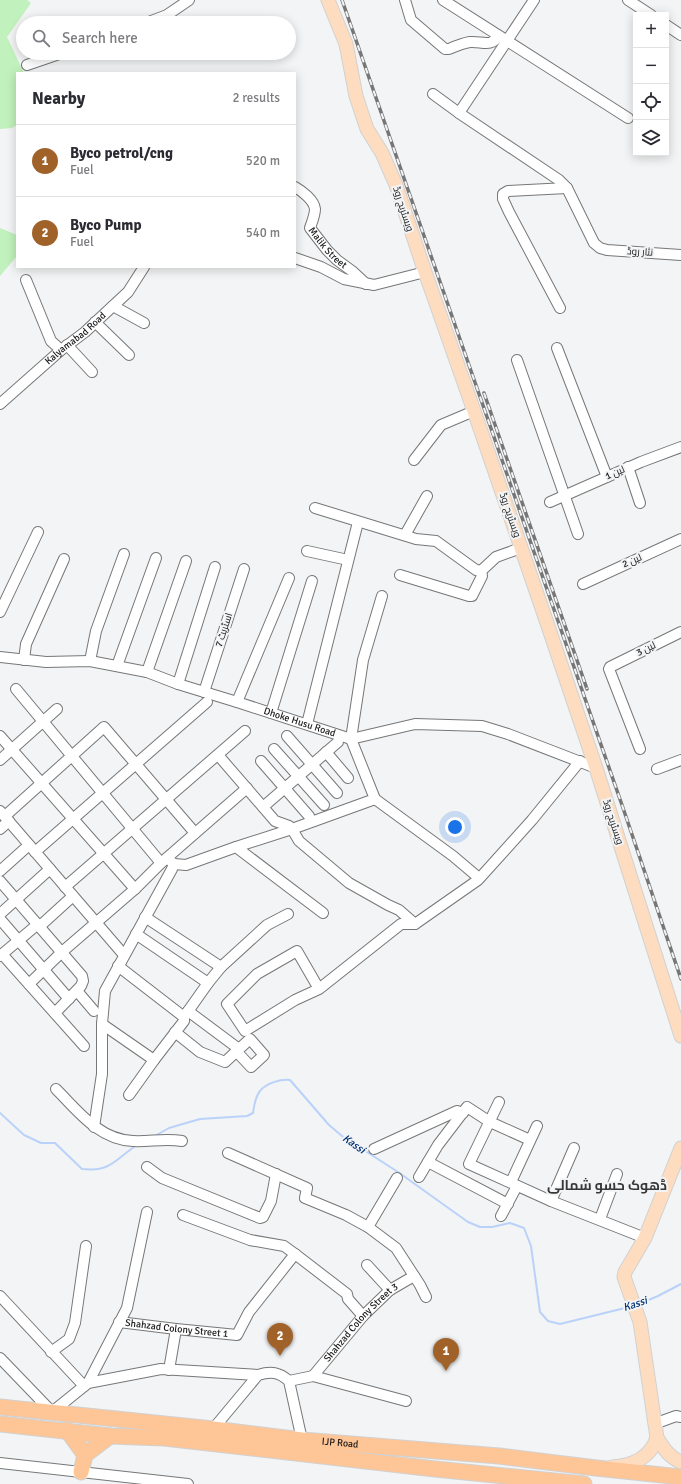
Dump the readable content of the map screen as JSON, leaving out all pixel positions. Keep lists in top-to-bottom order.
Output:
{
  "streets": {
    "highway": ["IJP Road"],
    "main road": ["ویسٹریج روڈ"],
    "street": [
      "Malik Street",
      "نثار روڈ",
      "Kalyamabad Road",
      "لین 1",
      "لین 2",
      "اسٹریٹ 7",
      "لین 3",
      "Dhoke Husu Road",
      "Shahzad Colony Street 3",
      "Shahzad Colony Street 1"
    ]
  },
  "crossings": [
    ["اسٹریٹ 7", "Dhoke Husu Road"]
  ],
  "districts": ["ڈھوک حسو شمالی"],
  "water": ["Kassi"],
  "page": {
    "map_buttons": ["+", "−"],
    "search": "Search here",
    "heading": ["Nearby", "2 results"],
    "list": [
      {
        "mark": "1",
        "name": "Byco petrol/cng",
        "note": "Fuel",
        "value": "520 m"
      },
      {
        "mark": "2",
        "name": "Byco Pump",
        "note": "Fuel",
        "value": "540 m"
      }
    ],
    "pins": ["2", "1"]
  }
}
